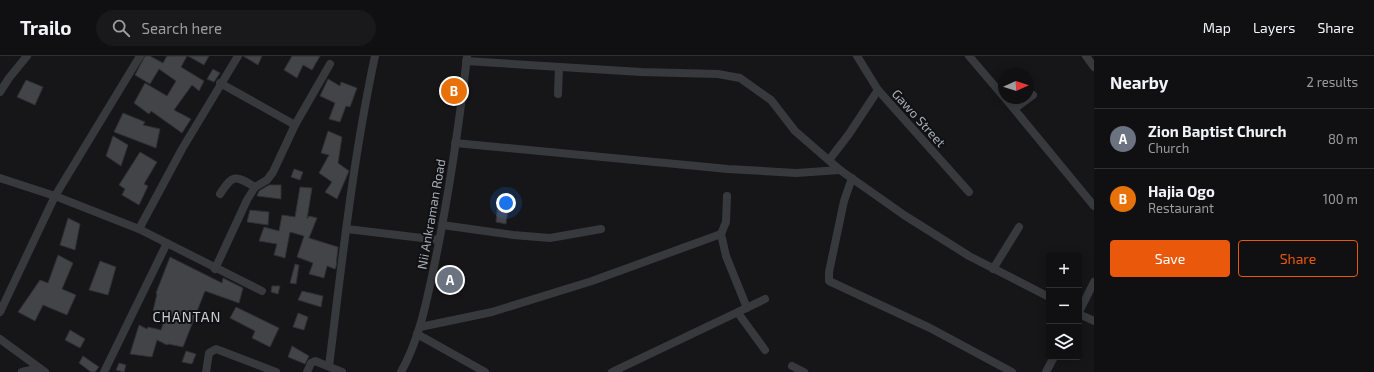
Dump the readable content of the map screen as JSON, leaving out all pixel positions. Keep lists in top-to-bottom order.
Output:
{
  "streets": {
    "street": ["Gawo Street", "Nii Ankraman Road"]
  },
  "districts": ["CHANTAN"],
  "north": "right",
  "page": {
    "header": "Trailo",
    "search": "Search here",
    "nav": ["Map", "Layers", "Share"],
    "heading": ["Nearby", "2 results"],
    "pins": ["B", "A"],
    "list": [
      {
        "mark": "A",
        "name": "Zion Baptist Church",
        "note": "Church",
        "value": "80 m"
      },
      {
        "mark": "B",
        "name": "Hajia Ogo",
        "note": "Restaurant",
        "value": "100 m"
      }
    ],
    "buttons": ["Save", "Share"],
    "map_buttons": ["+", "−"]
  }
}
